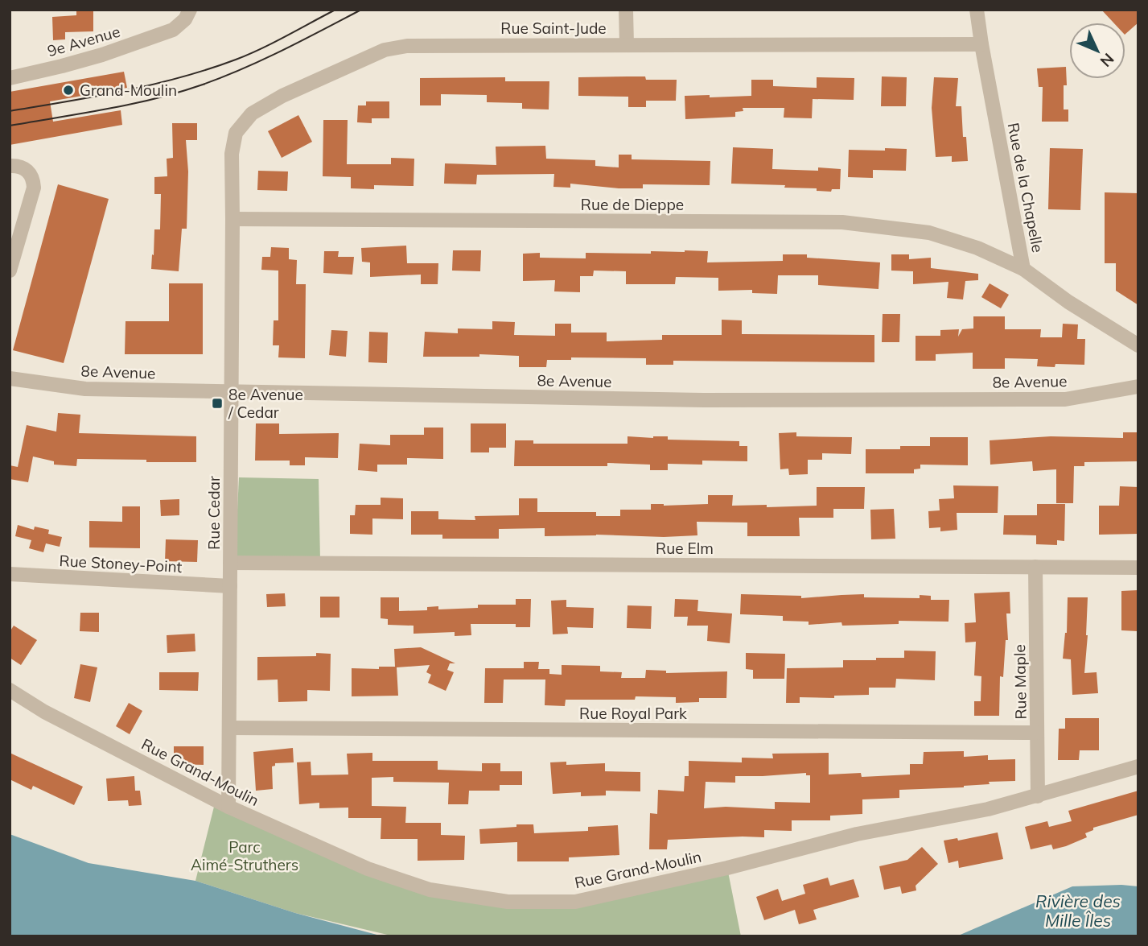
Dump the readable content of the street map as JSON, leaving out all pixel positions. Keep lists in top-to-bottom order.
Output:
{
  "streets": {
    "street": [
      "Rue Saint-Jude",
      "9e Avenue",
      "Rue de la Chapelle",
      "Rue de Dieppe",
      "8e Avenue",
      "Rue Cedar",
      "Rue Elm",
      "Rue Stoney-Point",
      "Rue Maple",
      "Rue Royal Park",
      "Rue Grand-Moulin"
    ]
  },
  "crossings": [
    ["Rue Saint-Jude", "Rue de la Chapelle"],
    ["Rue Saint-Jude", "Rue de Dieppe"],
    ["Rue Saint-Jude", "Rue Cedar"],
    ["Rue de la Chapelle", "Rue de Dieppe"],
    ["Rue de Dieppe", "Rue Cedar"],
    ["8e Avenue", "Rue Cedar"],
    ["Rue Cedar", "Rue Elm"],
    ["Rue Cedar", "Rue Stoney-Point"],
    ["Rue Cedar", "Rue Royal Park"],
    ["Rue Cedar", "Rue Grand-Moulin"],
    ["Rue Elm", "Rue Maple"],
    ["Rue Maple", "Rue Royal Park"],
    ["Rue Maple", "Rue Grand-Moulin"]
  ],
  "water": ["Rivière des Mille Îles"],
  "parks": ["Parc Aimé-Struthers"],
  "places": {
    "other": ["Grand-Moulin"],
    "transit": ["8e Avenue / Cedar"]
  },
  "north": "bottom right"
}
